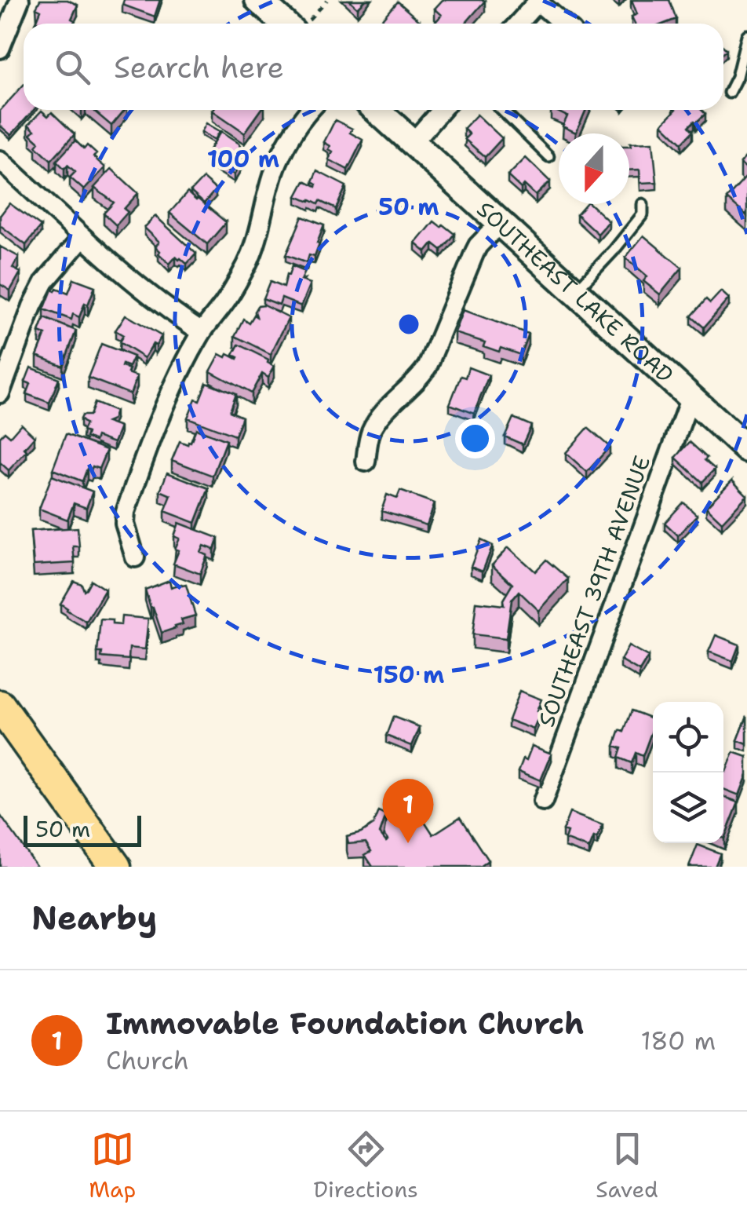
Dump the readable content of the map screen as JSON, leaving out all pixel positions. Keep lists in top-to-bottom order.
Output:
{
  "streets": {
    "main road": ["SOUTHEAST LAKE ROAD"],
    "street": ["SOUTHEAST 39TH AVENUE"]
  },
  "crossings": [
    ["SOUTHEAST LAKE ROAD", "SOUTHEAST 39TH AVENUE"]
  ],
  "scale_bar": "50 m",
  "north": "bottom",
  "page": {
    "search": "Search here",
    "pins": "1",
    "scale": "50 m",
    "heading": "Nearby",
    "list": [
      {
        "mark": "1",
        "name": "Immovable Foundation Church",
        "note": "Church",
        "value": "180 m"
      }
    ],
    "nav": ["Map", "Directions", "Saved"]
  },
  "rings": ["100 m", "50 m", "150 m"]
}
